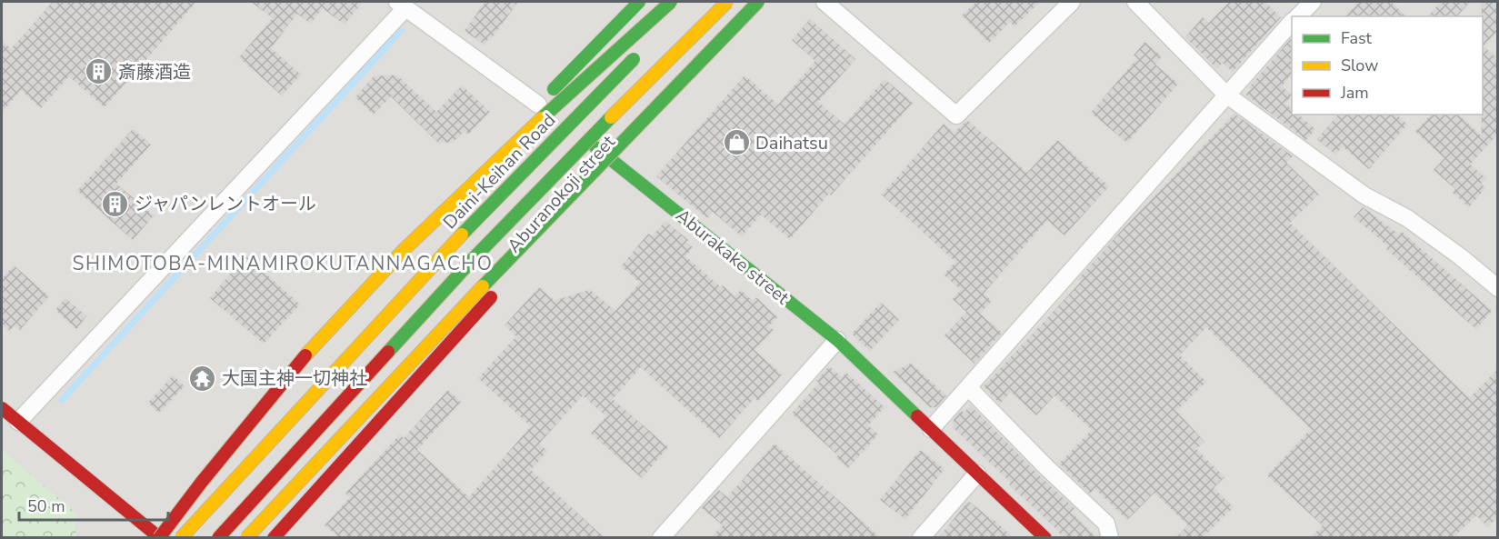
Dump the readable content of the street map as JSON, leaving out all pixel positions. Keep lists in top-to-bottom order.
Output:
{
  "streets": {
    "main road": ["Daini-Keihan Road", "Aburanokoji street", "Aburakake street"]
  },
  "crossings": [
    ["Aburanokoji street", "Aburakake street"]
  ],
  "districts": ["SHIMOTOBA-MINAMIROKUTANNAGACHO"],
  "places": {
    "building": ["斎藤酒造", "ジャパンレントオール"],
    "shop": ["Daihatsu"],
    "temple": ["大国主神一切神社"]
  },
  "legend": ["Fast", "Slow", "Jam"],
  "scale_bar": "50 m"
}
